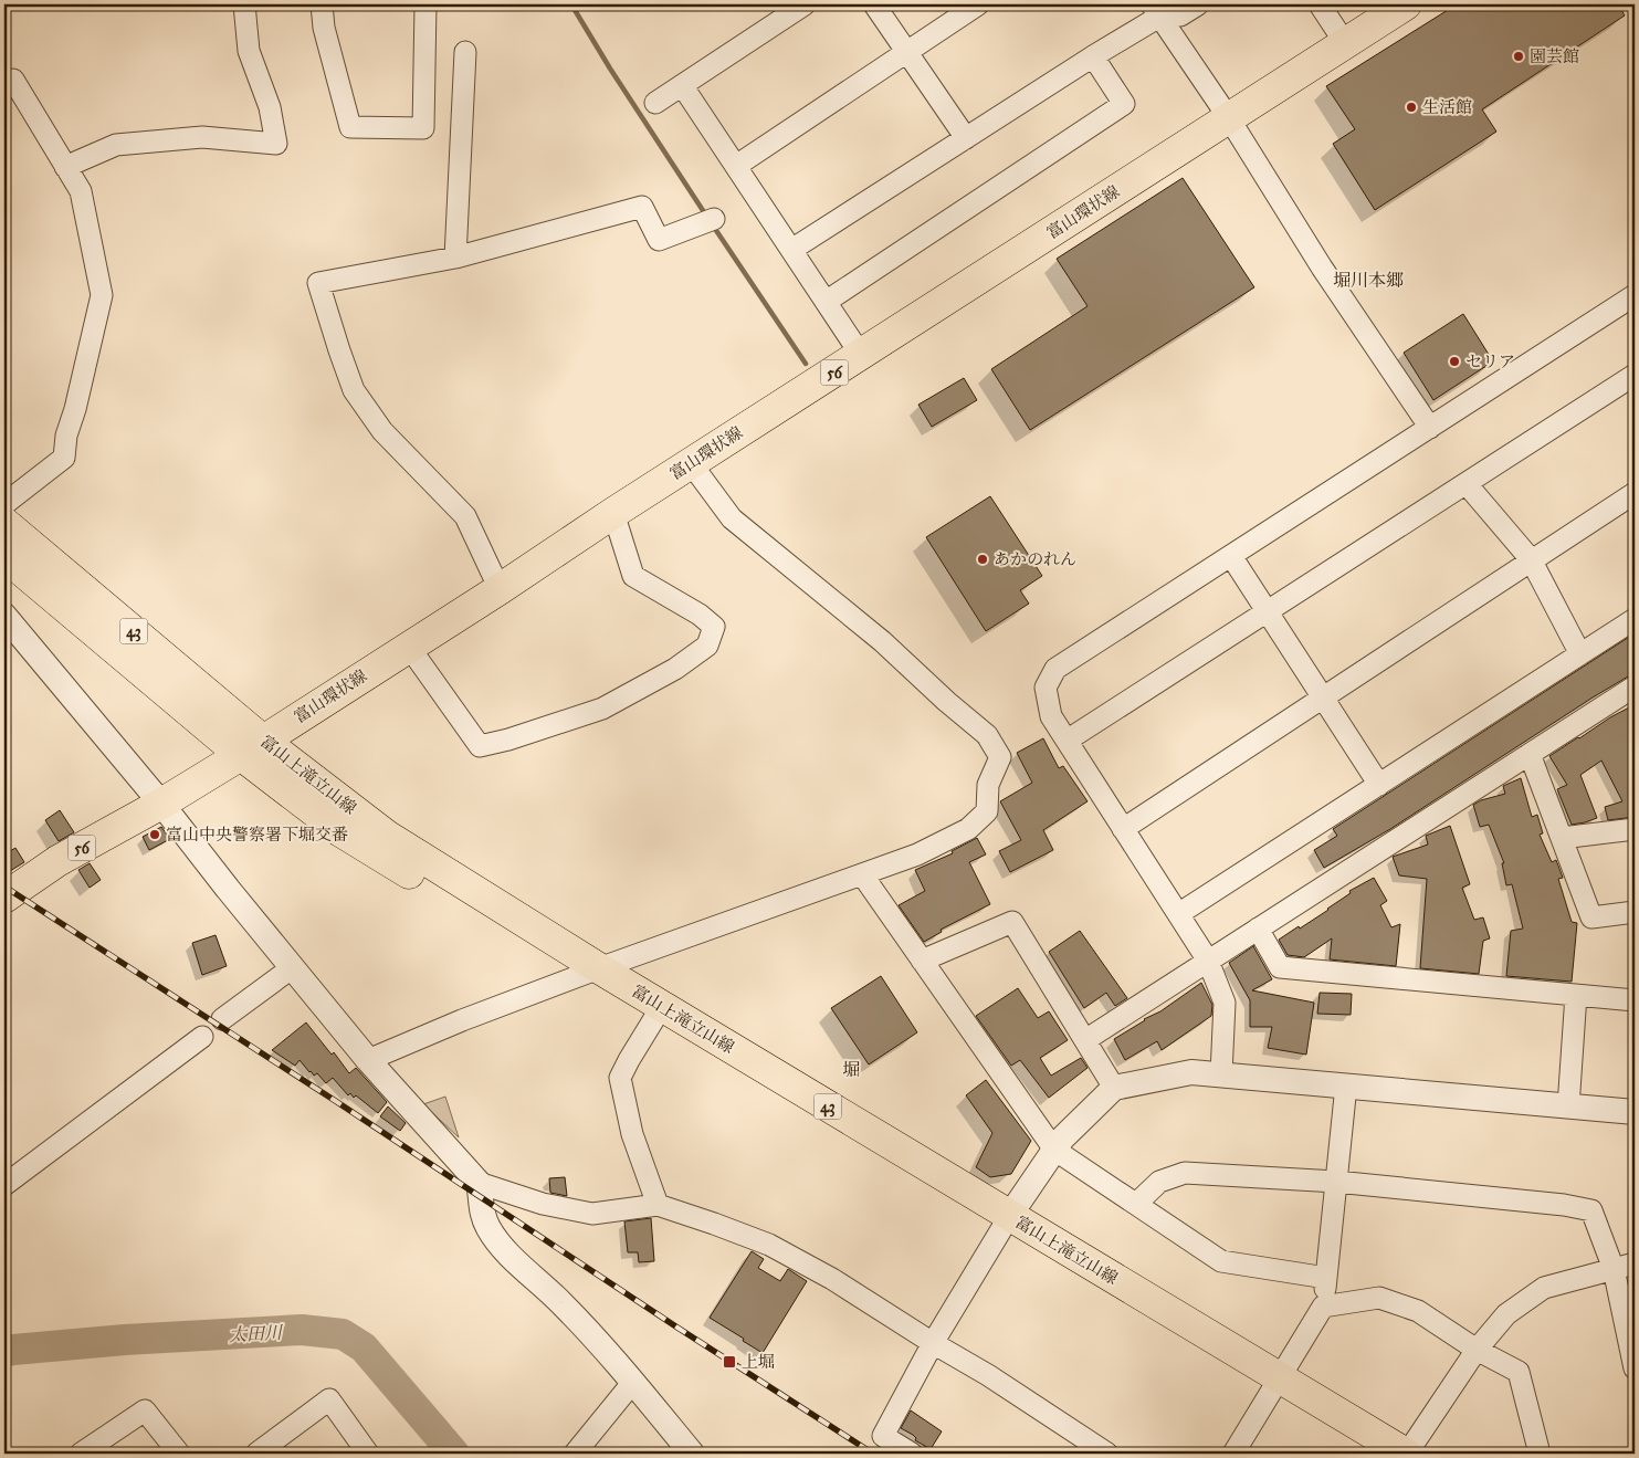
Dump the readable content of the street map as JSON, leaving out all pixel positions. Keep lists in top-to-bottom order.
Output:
{
  "streets": {
    "main road": [
      "富山環状線",
      "56",
      "43",
      "富山上滝立山線"
    ]
  },
  "crossings": [
    ["富山環状線", "富山上滝立山線"]
  ],
  "districts": ["堀川本郷", "堀"],
  "water": ["太田川"],
  "places": {
    "other": [
      "園芸館",
      "生活館",
      "セリア",
      "あかのれん",
      "富山中央警察署下堀交番"
    ],
    "transit": ["上堀"]
  }
}
